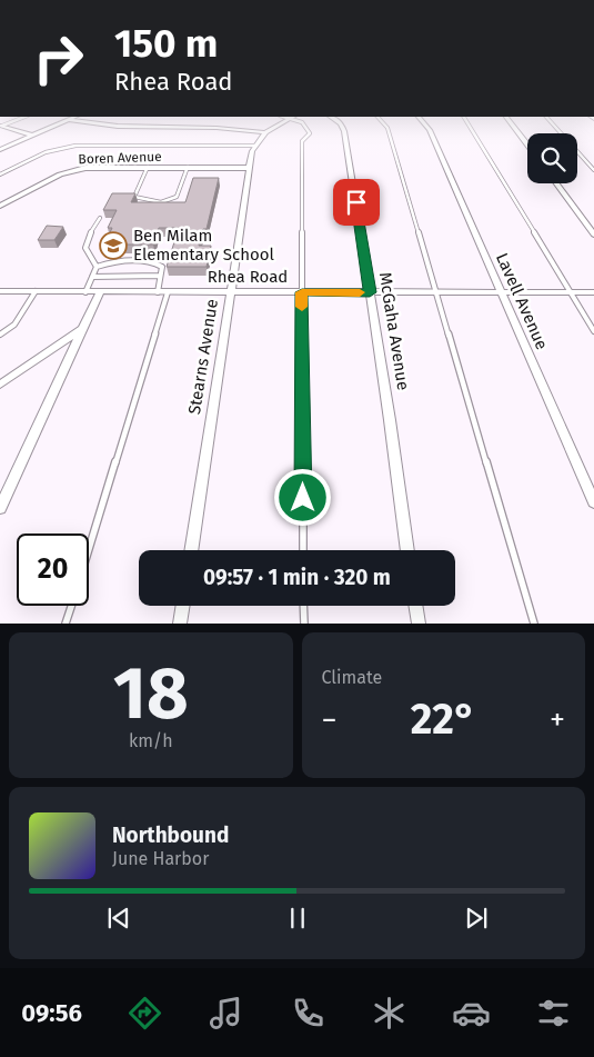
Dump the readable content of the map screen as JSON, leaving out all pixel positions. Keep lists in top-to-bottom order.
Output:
{
  "streets": {
    "street": [
      "Boren Avenue",
      "Rhea Road",
      "Lavell Avenue",
      "McGaha Avenue",
      "Stearns Avenue"
    ]
  },
  "crossings": [
    ["Boren Avenue", "Stearns Avenue"],
    ["Rhea Road", "Lavell Avenue"],
    ["Rhea Road", "McGaha Avenue"],
    ["Rhea Road", "Stearns Avenue"]
  ],
  "places": {
    "school or university": ["Ben Milam Elementary School"]
  },
  "page": {
    "turn": ["150 m", "Rhea Road"],
    "limit": "20",
    "trip": "09:57 · 1 min · 320 m",
    "tile": [
      ["18", "km/h"],
      "Climate"
    ],
    "heat": ["−", "22°", "+"],
    "song": ["Northbound", "June Harbor"],
    "tabs": "09:56"
  }
}
